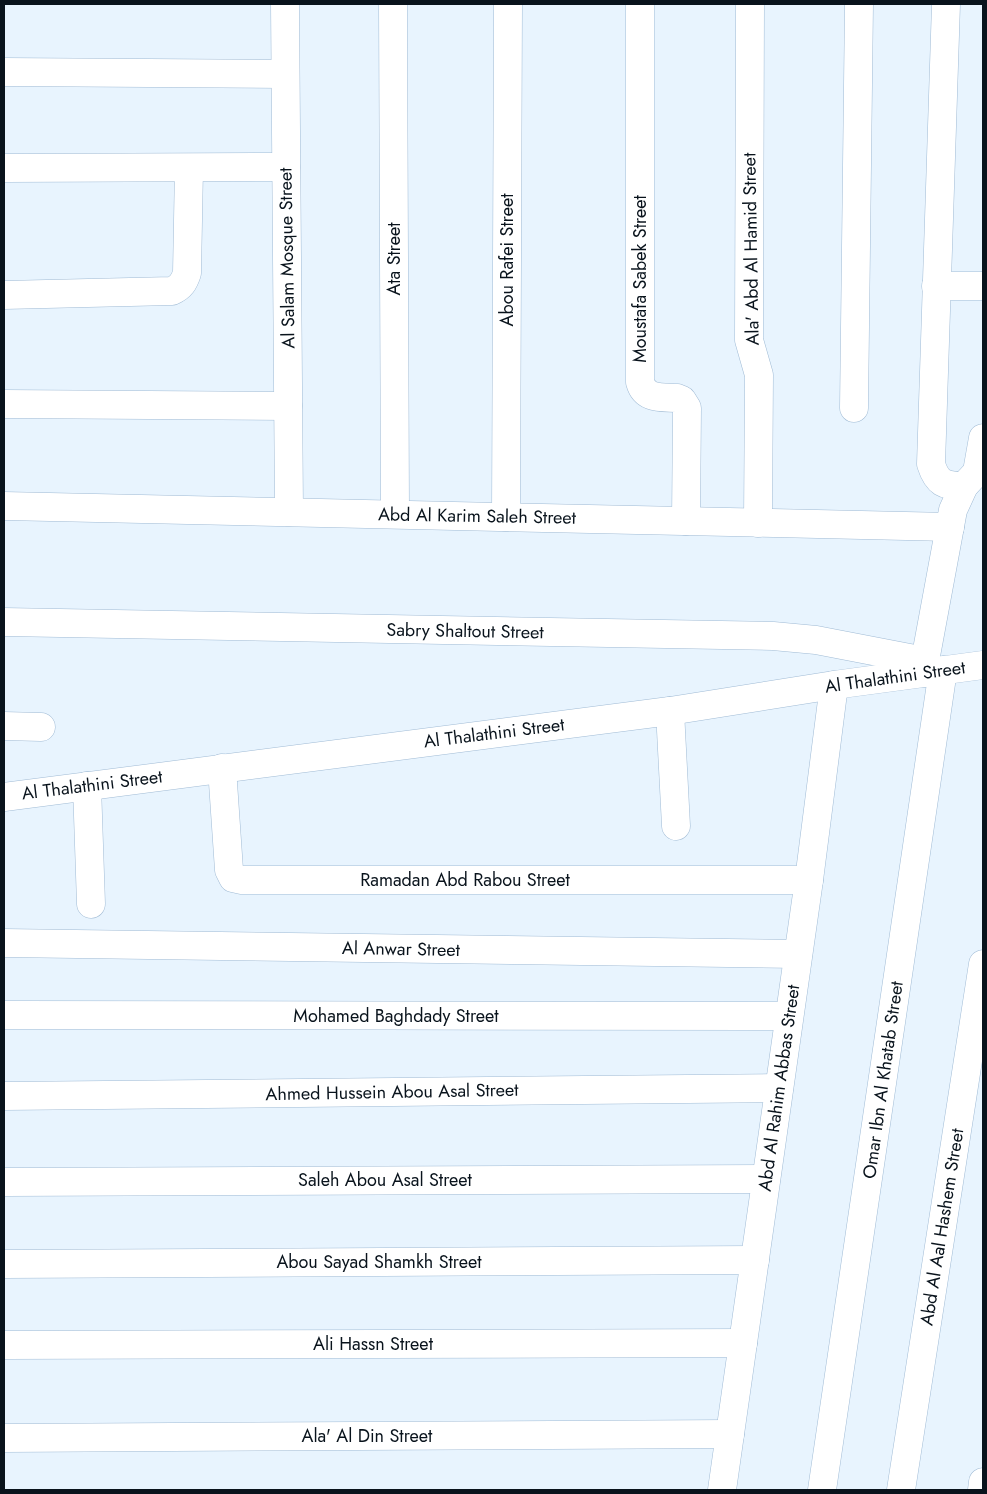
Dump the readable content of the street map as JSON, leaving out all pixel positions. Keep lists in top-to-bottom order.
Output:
{
  "streets": {
    "street": [
      "Ala' Abd Al Hamid Street",
      "Al Salam Mosque Street",
      "Ata Street",
      "Abou Rafei Street",
      "Moustafa Sabek Street",
      "Abd Al Karim Saleh Street",
      "Sabry Shaltout Street",
      "Al Thalathini Street",
      "Ramadan Abd Rabou Street",
      "Al Anwar Street",
      "Mohamed Baghdady Street",
      "Omar Ibn Al Khatab Street",
      "Abd Al Rahim Abbas Street",
      "Ahmed Hussein Abou Asal Street",
      "Saleh Abou Asal Street",
      "Abd Al Aal Hashem Street",
      "Abou Sayad Shamkh Street",
      "Ali Hassn Street",
      "Ala' Al Din Street"
    ]
  },
  "crossings": [
    ["Ala' Abd Al Hamid Street", "Abd Al Karim Saleh Street"],
    ["Al Salam Mosque Street", "Abd Al Karim Saleh Street"],
    ["Ata Street", "Abd Al Karim Saleh Street"],
    ["Abou Rafei Street", "Abd Al Karim Saleh Street"],
    ["Moustafa Sabek Street", "Abd Al Karim Saleh Street"],
    ["Abd Al Karim Saleh Street", "Omar Ibn Al Khatab Street"],
    ["Sabry Shaltout Street", "Al Thalathini Street"],
    ["Sabry Shaltout Street", "Omar Ibn Al Khatab Street"],
    ["Al Thalathini Street", "Ramadan Abd Rabou Street"],
    ["Al Thalathini Street", "Omar Ibn Al Khatab Street"],
    ["Al Thalathini Street", "Abd Al Rahim Abbas Street"],
    ["Ramadan Abd Rabou Street", "Abd Al Rahim Abbas Street"],
    ["Al Anwar Street", "Abd Al Rahim Abbas Street"],
    ["Mohamed Baghdady Street", "Abd Al Rahim Abbas Street"],
    ["Abd Al Rahim Abbas Street", "Ahmed Hussein Abou Asal Street"],
    ["Abd Al Rahim Abbas Street", "Saleh Abou Asal Street"],
    ["Abd Al Rahim Abbas Street", "Abou Sayad Shamkh Street"],
    ["Abd Al Rahim Abbas Street", "Ali Hassn Street"],
    ["Abd Al Rahim Abbas Street", "Ala' Al Din Street"]
  ]
}
